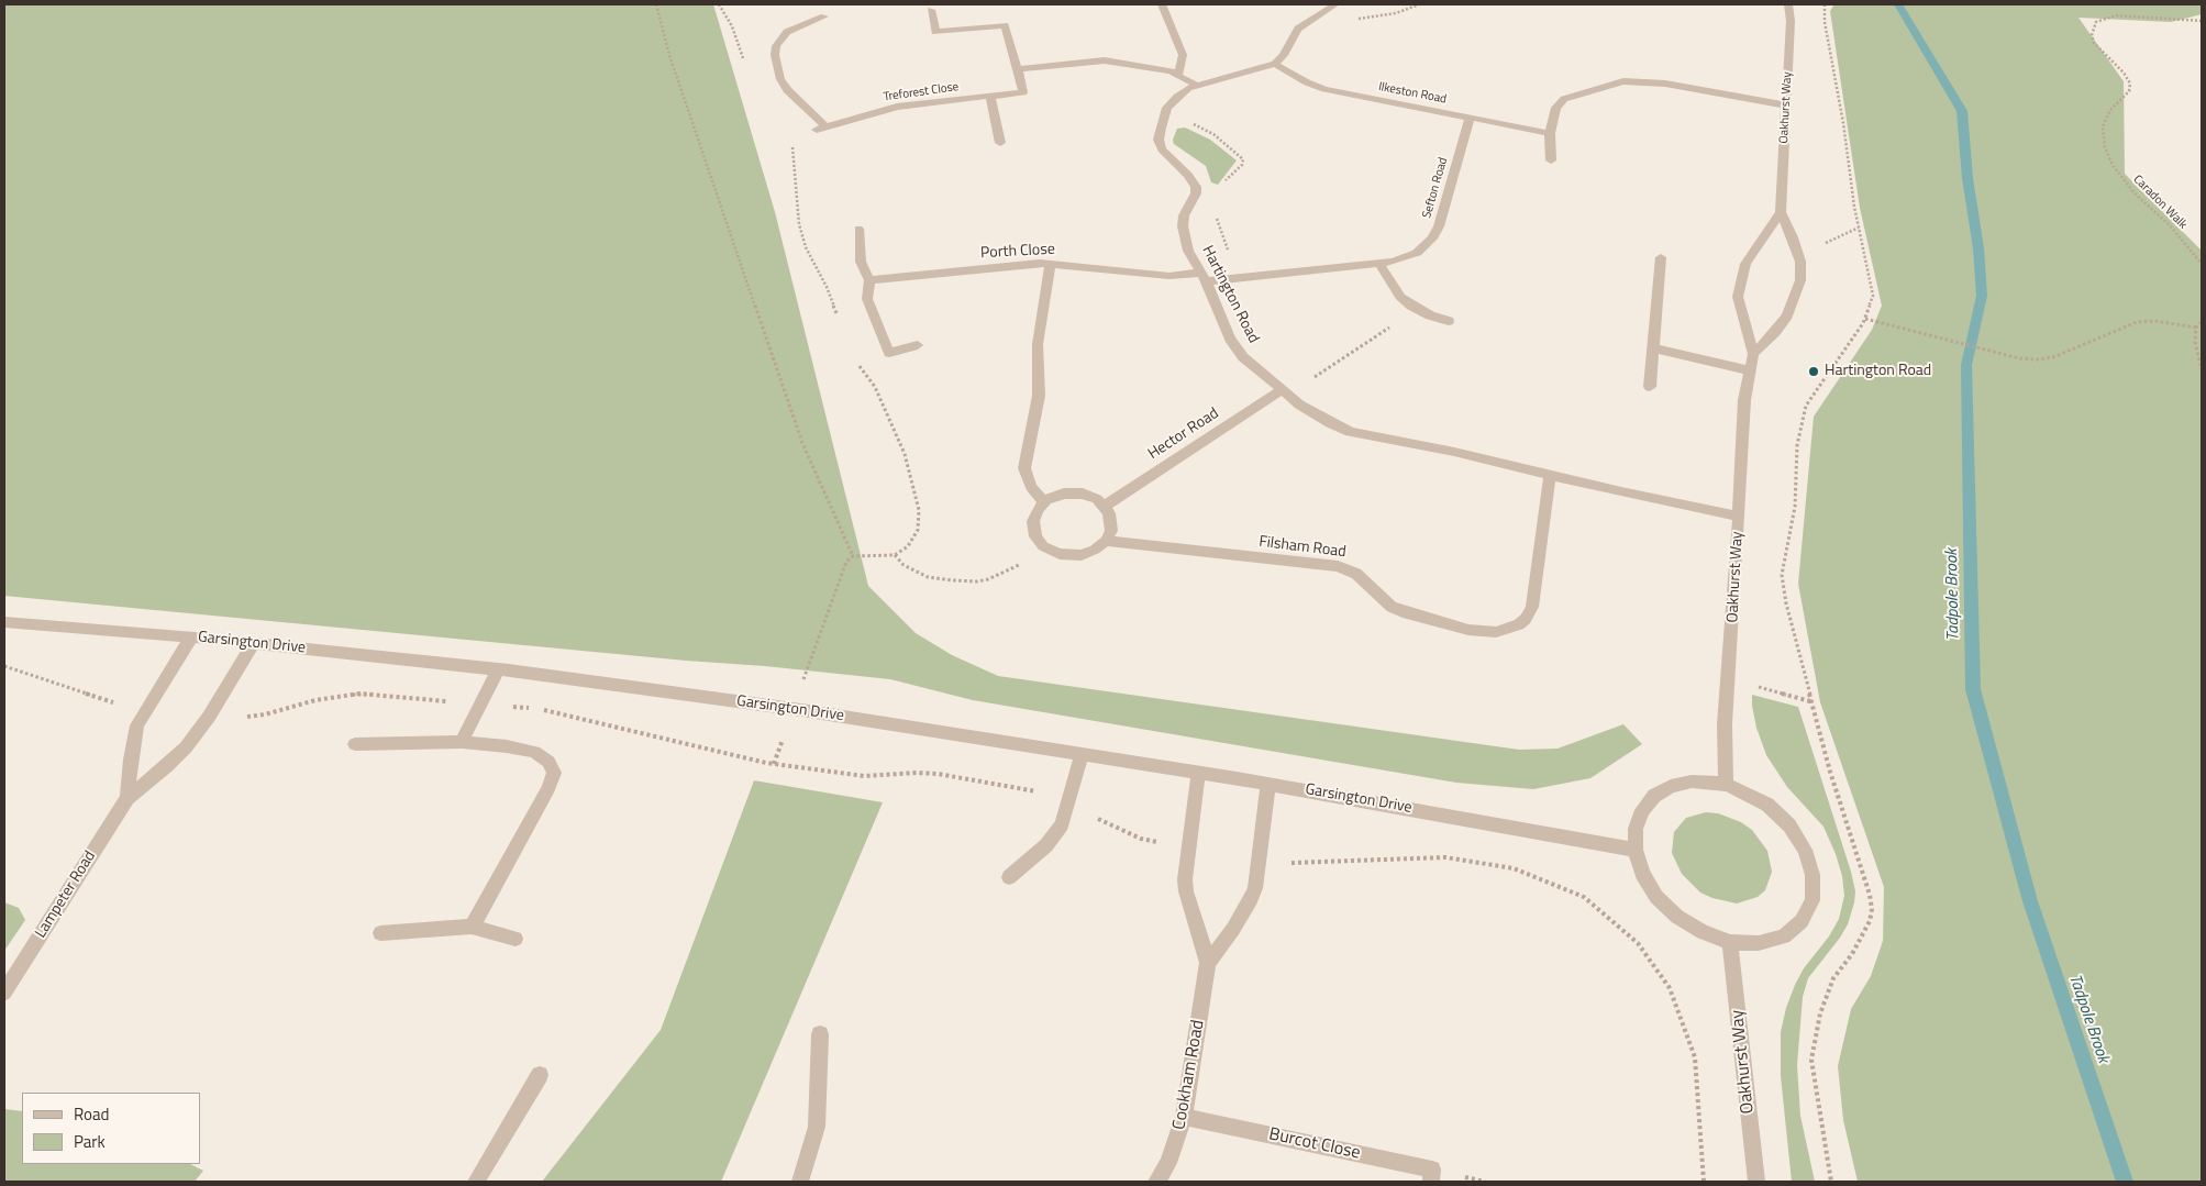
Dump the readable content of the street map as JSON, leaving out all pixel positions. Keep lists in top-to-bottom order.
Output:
{
  "streets": {
    "street": [
      "Treforest Close",
      "Ilkeston Road",
      "Oakhurst Way",
      "Sefton Road",
      "Porth Close",
      "Hartington Road",
      "Hector Road",
      "Filsham Road",
      "Garsington Drive",
      "Lampeter Road",
      "Cookham Road",
      "Burcot Close"
    ],
    "path": ["Caradon Walk"]
  },
  "crossings": [
    ["Ilkeston Road", "Sefton Road"],
    ["Ilkeston Road", "Hartington Road"],
    ["Oakhurst Way", "Hartington Road"],
    ["Oakhurst Way", "Garsington Drive"],
    ["Sefton Road", "Porth Close"],
    ["Sefton Road", "Hartington Road"],
    ["Porth Close", "Hartington Road"],
    ["Hartington Road", "Hector Road"],
    ["Hartington Road", "Filsham Road"],
    ["Hector Road", "Filsham Road"],
    ["Garsington Drive", "Lampeter Road"],
    ["Garsington Drive", "Cookham Road"],
    ["Cookham Road", "Burcot Close"]
  ],
  "water": ["Tadpole Brook"],
  "places": ["Hartington Road"],
  "legend": ["Road", "Park"]
}
